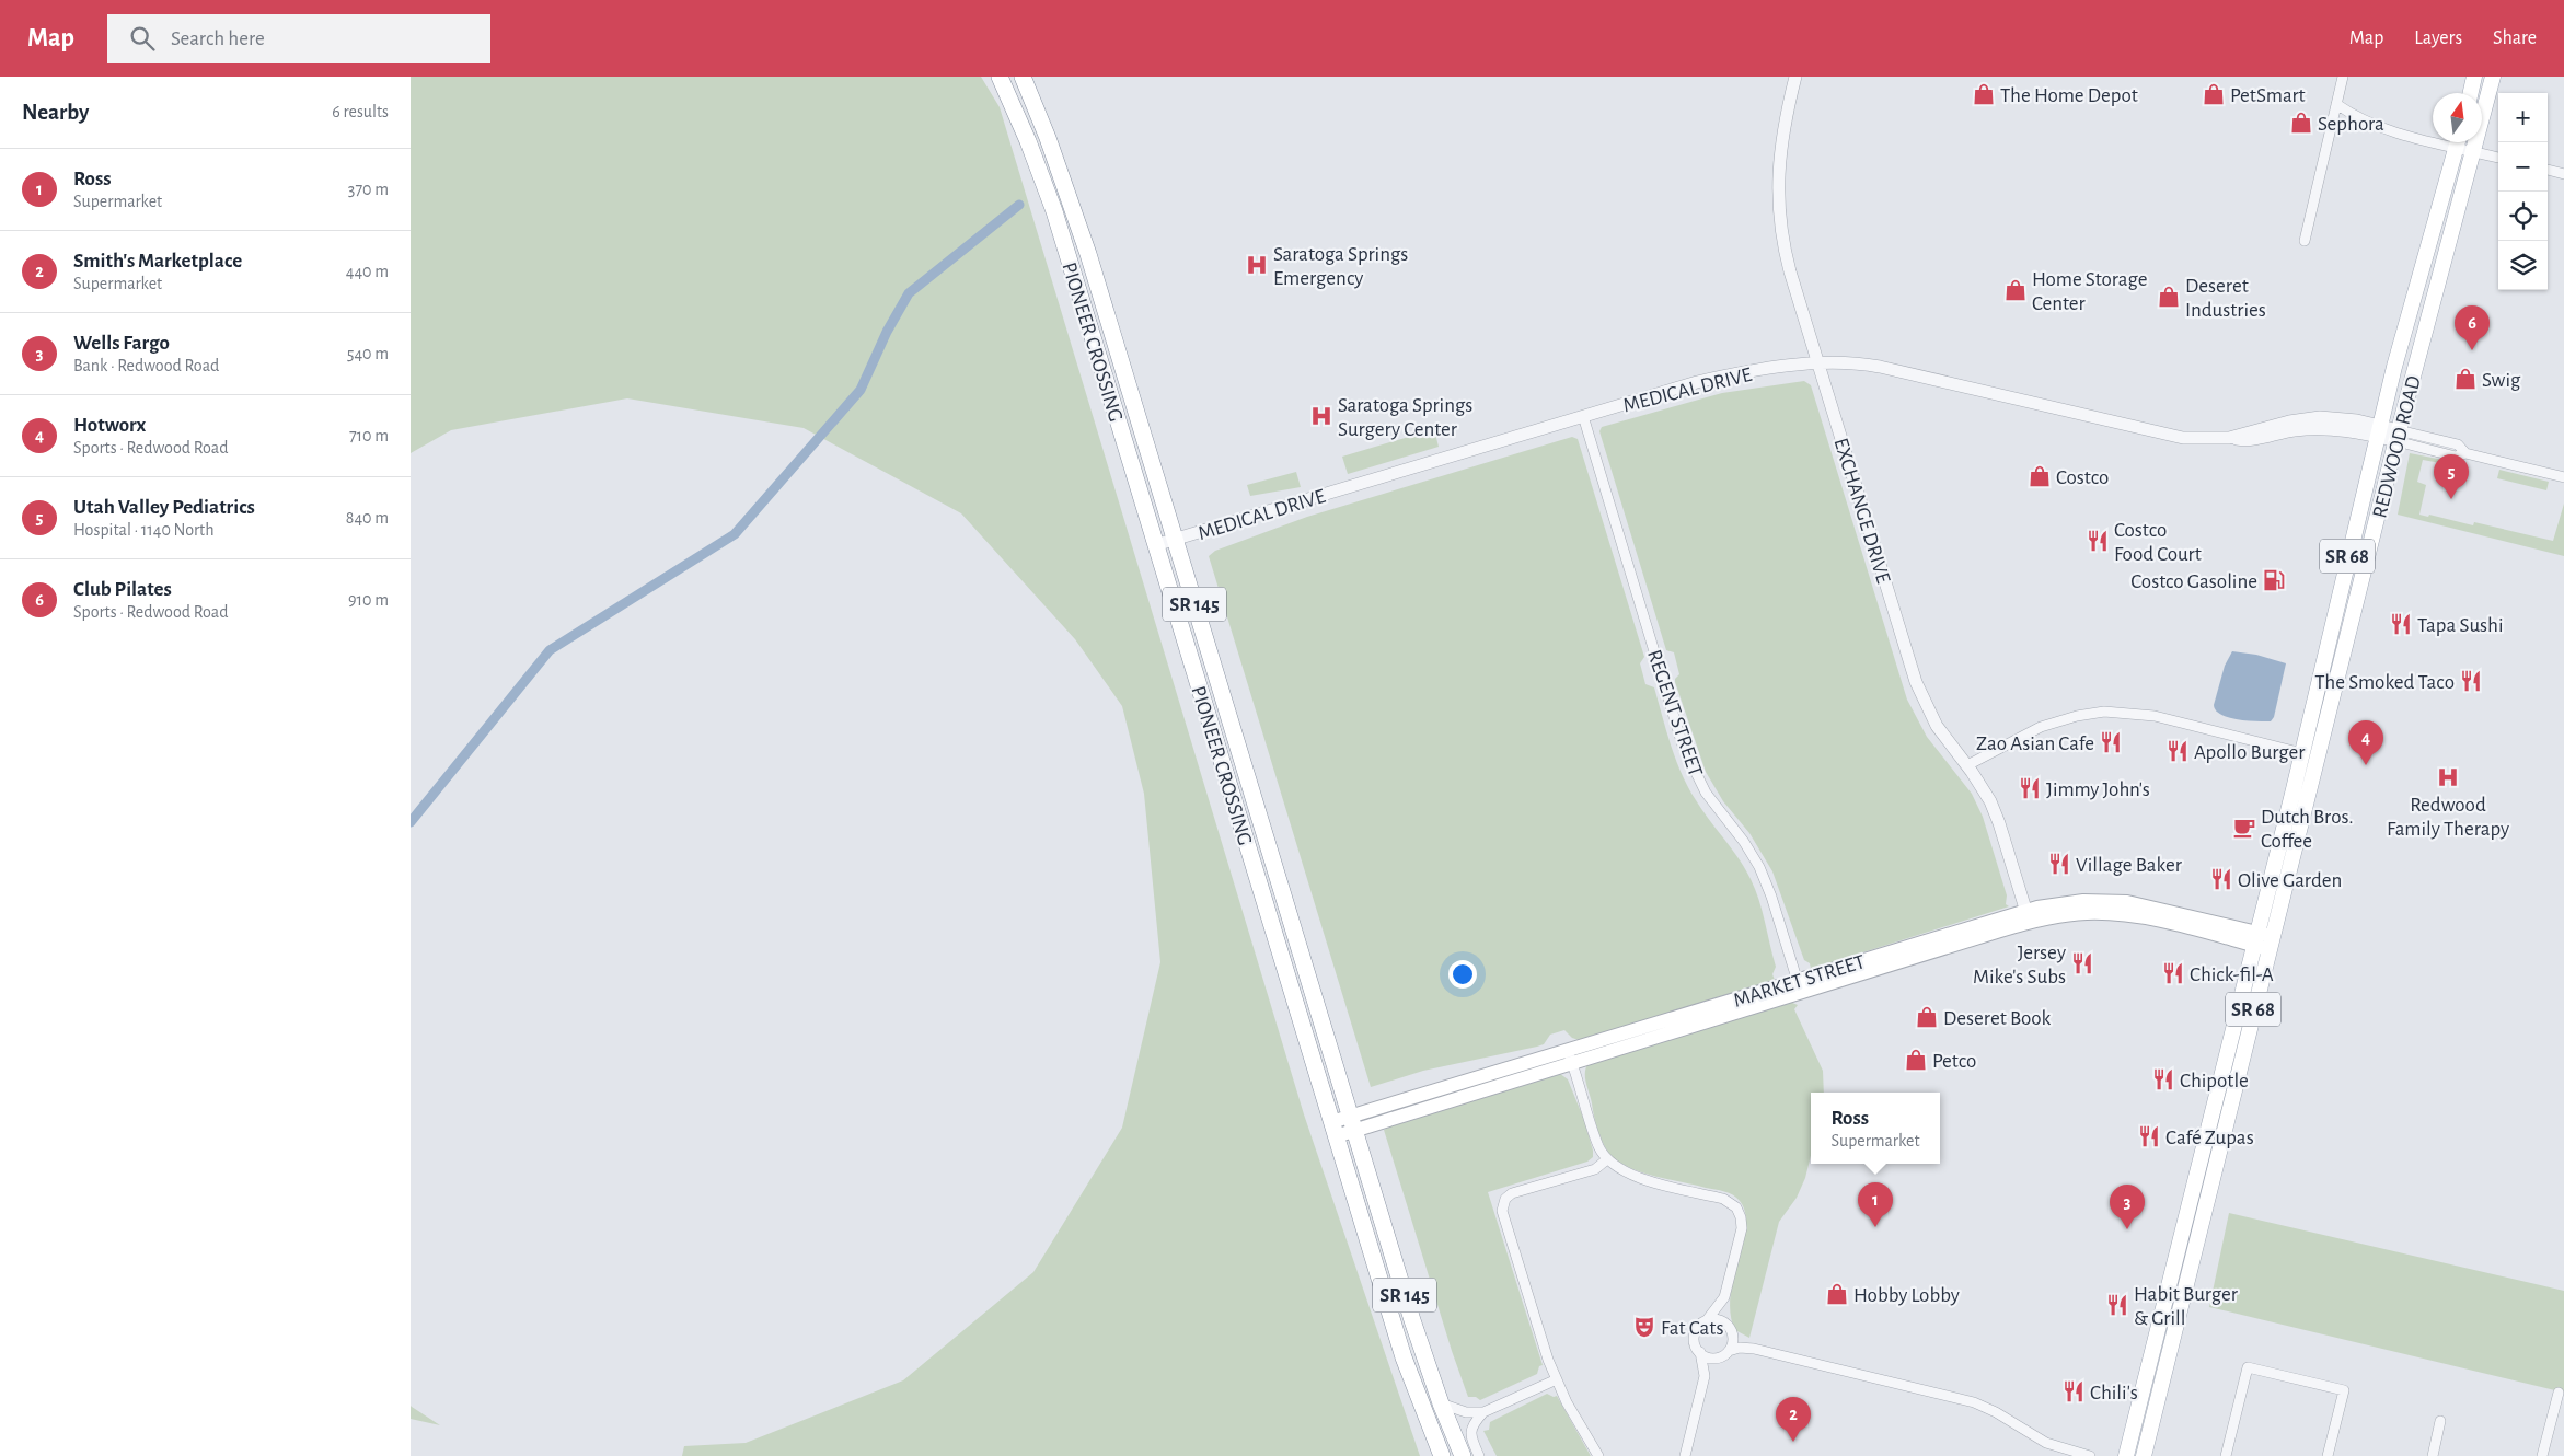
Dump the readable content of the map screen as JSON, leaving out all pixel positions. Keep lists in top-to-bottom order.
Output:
{
  "streets": {
    "highway": ["PIONEER CROSSING", "SR 145"],
    "main road": ["REDWOOD ROAD", "SR 68", "MARKET STREET"],
    "street": ["MEDICAL DRIVE", "EXCHANGE DRIVE", "REGENT STREET"]
  },
  "crossings": [
    ["PIONEER CROSSING", "MEDICAL DRIVE"],
    ["PIONEER CROSSING", "MARKET STREET"],
    ["MEDICAL DRIVE", "REDWOOD ROAD"],
    ["MEDICAL DRIVE", "EXCHANGE DRIVE"],
    ["MEDICAL DRIVE", "REGENT STREET"],
    ["REDWOOD ROAD", "MARKET STREET"],
    ["EXCHANGE DRIVE", "MARKET STREET"],
    ["REGENT STREET", "MARKET STREET"]
  ],
  "places": {
    "shop": [
      "The Home Depot",
      "PetSmart",
      "Sephora",
      "Home Storage Center",
      "Deseret Industries",
      "Swig",
      "Costco",
      "Deseret Book",
      "Petco",
      "Hobby Lobby"
    ],
    "hospital": ["Saratoga Springs Emergency", "Saratoga Springs Surgery Center", "Redwood Family Therapy"],
    "restaurant": [
      "Costco Food Court",
      "Tapa Sushi",
      "The Smoked Taco",
      "Zao Asian Cafe",
      "Apollo Burger",
      "Jimmy John's",
      "Village Baker",
      "Olive Garden",
      "Jersey Mike's Subs",
      "Chick-fil-A",
      "Chipotle",
      "Café Zupas",
      "Habit Burger & Grill",
      "Chili's"
    ],
    "fuel station": ["Costco Gasoline"],
    "cafe": ["Dutch Bros. Coffee"],
    "theatre": ["Fat Cats"]
  },
  "north": "top",
  "page": {
    "header": "Map",
    "search": "Search here",
    "nav": ["Map", "Layers", "Share"],
    "heading": ["Nearby", "6 results"],
    "map_buttons": ["+", "−"],
    "list": [
      {
        "mark": "1",
        "name": "Ross",
        "note": "Supermarket",
        "value": "370 m"
      },
      {
        "mark": "2",
        "name": "Smith's Marketplace",
        "note": "Supermarket",
        "value": "440 m"
      },
      {
        "mark": "3",
        "name": "Wells Fargo",
        "note": "Bank · Redwood Road",
        "value": "540 m"
      },
      {
        "mark": "4",
        "name": "Hotworx",
        "note": "Sports · Redwood Road",
        "value": "710 m"
      },
      {
        "mark": "5",
        "name": "Utah Valley Pediatrics",
        "note": "Hospital · 1140 North",
        "value": "840 m"
      },
      {
        "mark": "6",
        "name": "Club Pilates",
        "note": "Sports · Redwood Road",
        "value": "910 m"
      }
    ],
    "pins": [
      "6",
      "5",
      "4",
      "1",
      "3",
      "2"
    ],
    "popup": ["Ross", "Supermarket"]
  }
}
